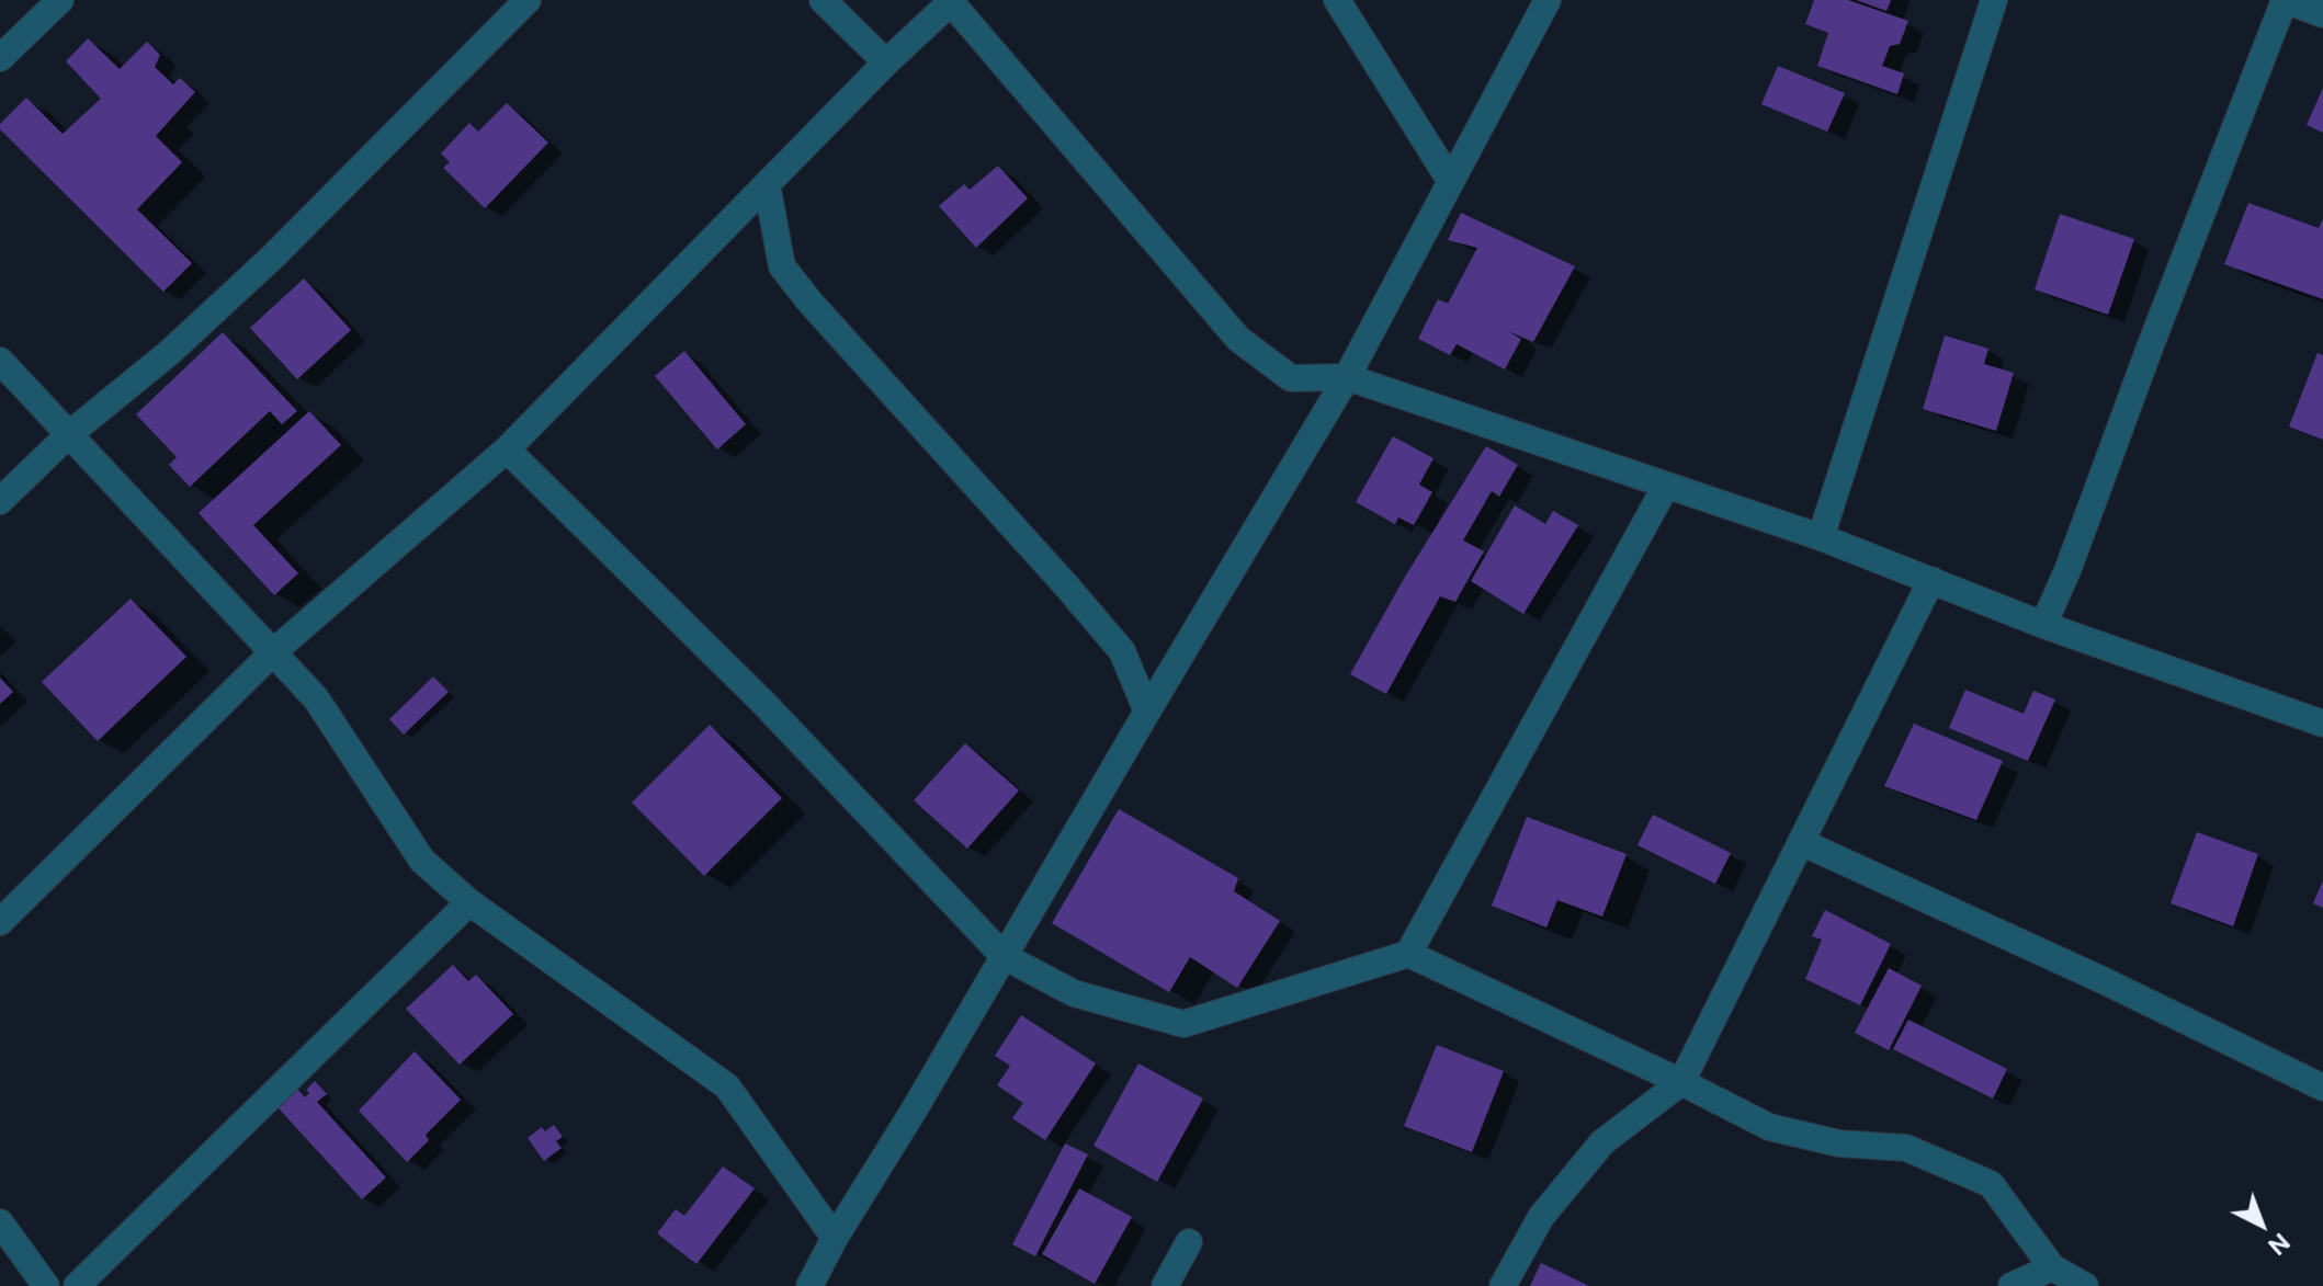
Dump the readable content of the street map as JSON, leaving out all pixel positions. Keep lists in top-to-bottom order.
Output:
{
  "north": "bottom right"
}
